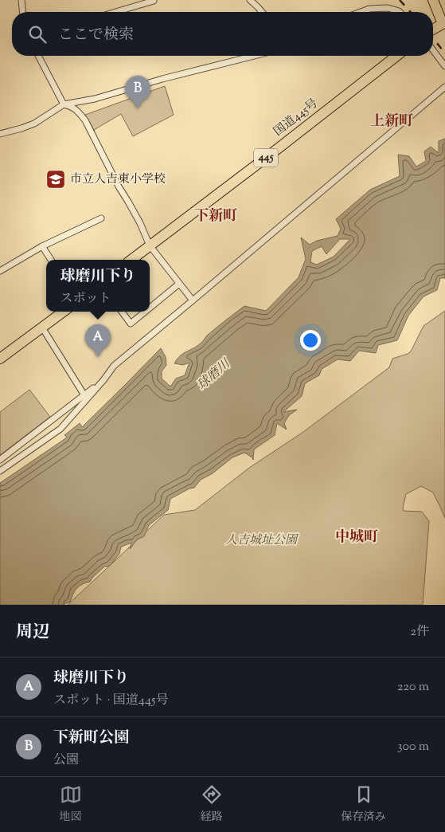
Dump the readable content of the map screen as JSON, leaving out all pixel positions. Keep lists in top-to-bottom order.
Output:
{
  "streets": {
    "highway": ["国道445号", "445"]
  },
  "districts": ["上新町", "下新町", "中城町"],
  "water": ["球磨川"],
  "parks": ["人吉城址公園"],
  "places": {
    "school or university": ["市立人吉東小学校"]
  },
  "page": {
    "search": "ここで検索",
    "pins": ["B", "A"],
    "popup": ["球磨川下り", "スポット"],
    "heading": ["周辺", "2件"],
    "list": [
      {
        "mark": "A",
        "name": "球磨川下り",
        "note": "スポット · 国道445号",
        "value": "220 m"
      },
      {
        "mark": "B",
        "name": "下新町公園",
        "note": "公園",
        "value": "300 m"
      }
    ],
    "nav": ["地図", "経路", "保存済み"]
  }
}
